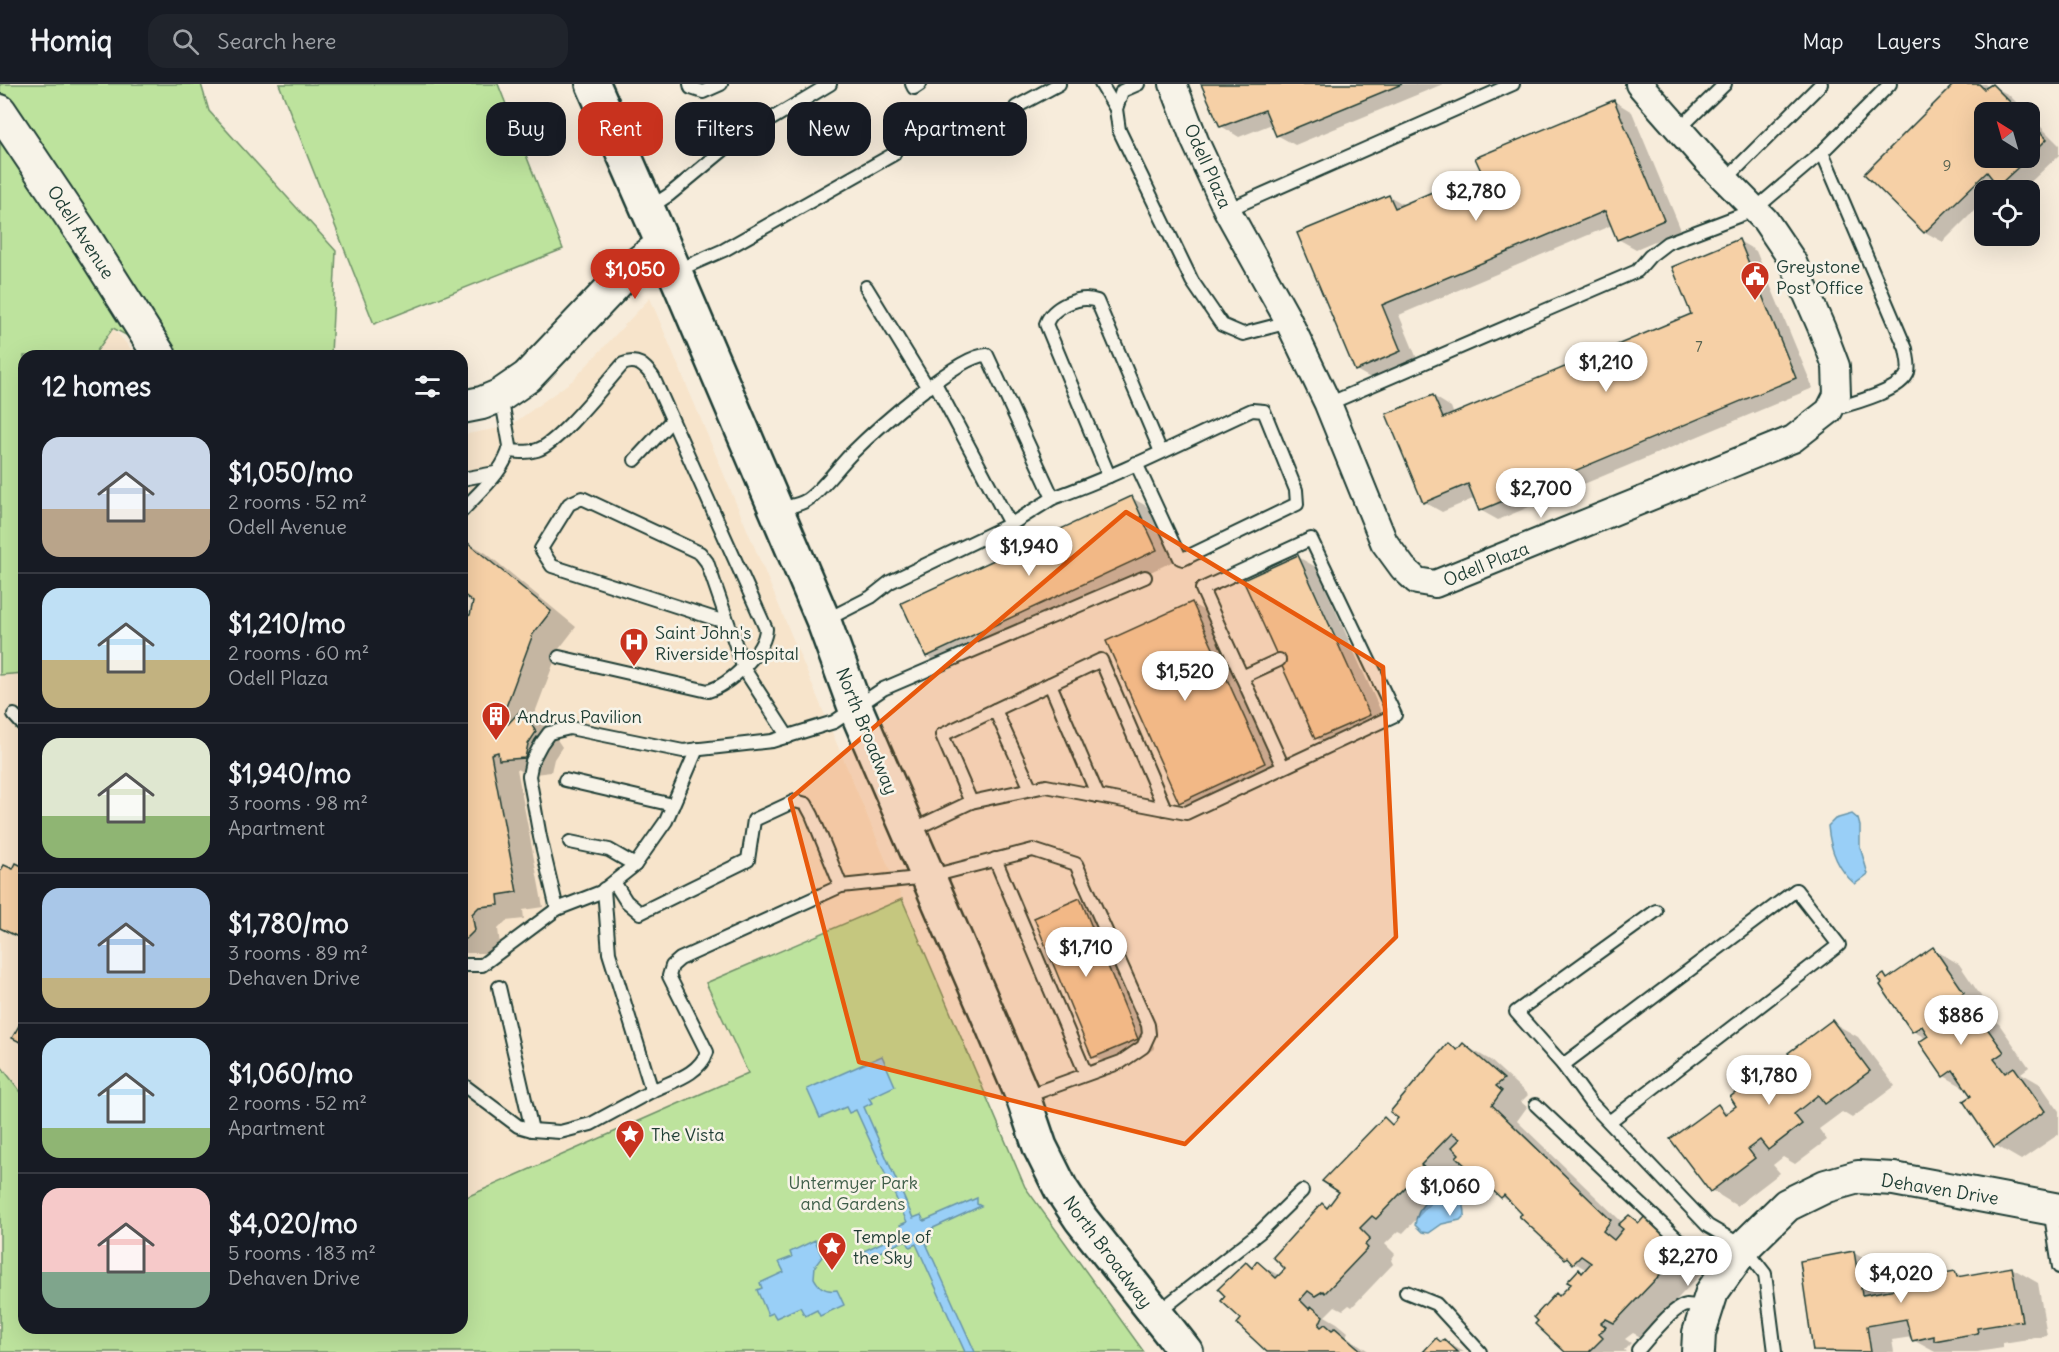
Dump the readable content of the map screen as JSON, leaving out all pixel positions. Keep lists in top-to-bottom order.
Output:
{
  "streets": {
    "main road": ["North Broadway"],
    "street": ["Odell Plaza", "Odell Avenue", "Dehaven Drive"]
  },
  "parks": ["Untermyer Park and Gardens"],
  "places": {
    "public building": ["Greystone Post Office"],
    "hospital": ["Saint John's Riverside Hospital"],
    "building": ["Andrus Pavilion"],
    "place": ["The Vista", "Temple of the Sky"]
  },
  "house_numbers": ["9", "7"],
  "north": "top left",
  "page": {
    "header": "Homiq",
    "search": "Search here",
    "nav": ["Map", "Layers", "Share"],
    "chip": [
      "Buy",
      "Rent",
      "Filters",
      "New",
      "Apartment"
    ],
    "price": [
      "$2,780",
      "$1,050",
      "$1,210",
      "$2,700",
      "$1,940",
      "$1,520",
      "$1,710",
      "$886",
      "$1,780",
      "$1,060",
      "$2,270",
      "$4,020"
    ],
    "heading": "12 homes",
    "list": [
      {
        "name": "$1,050/mo",
        "note": "2 rooms · 52 m² · Odell Avenue"
      },
      {
        "name": "$1,210/mo",
        "note": "2 rooms · 60 m² · Odell Plaza"
      },
      {
        "name": "$1,940/mo",
        "note": "3 rooms · 98 m² · Apartment"
      },
      {
        "name": "$1,780/mo",
        "note": "3 rooms · 89 m² · Dehaven Drive"
      },
      {
        "name": "$1,060/mo",
        "note": "2 rooms · 52 m² · Apartment"
      },
      {
        "name": "$4,020/mo",
        "note": "5 rooms · 183 m² · Dehaven Drive"
      }
    ]
  }
}
